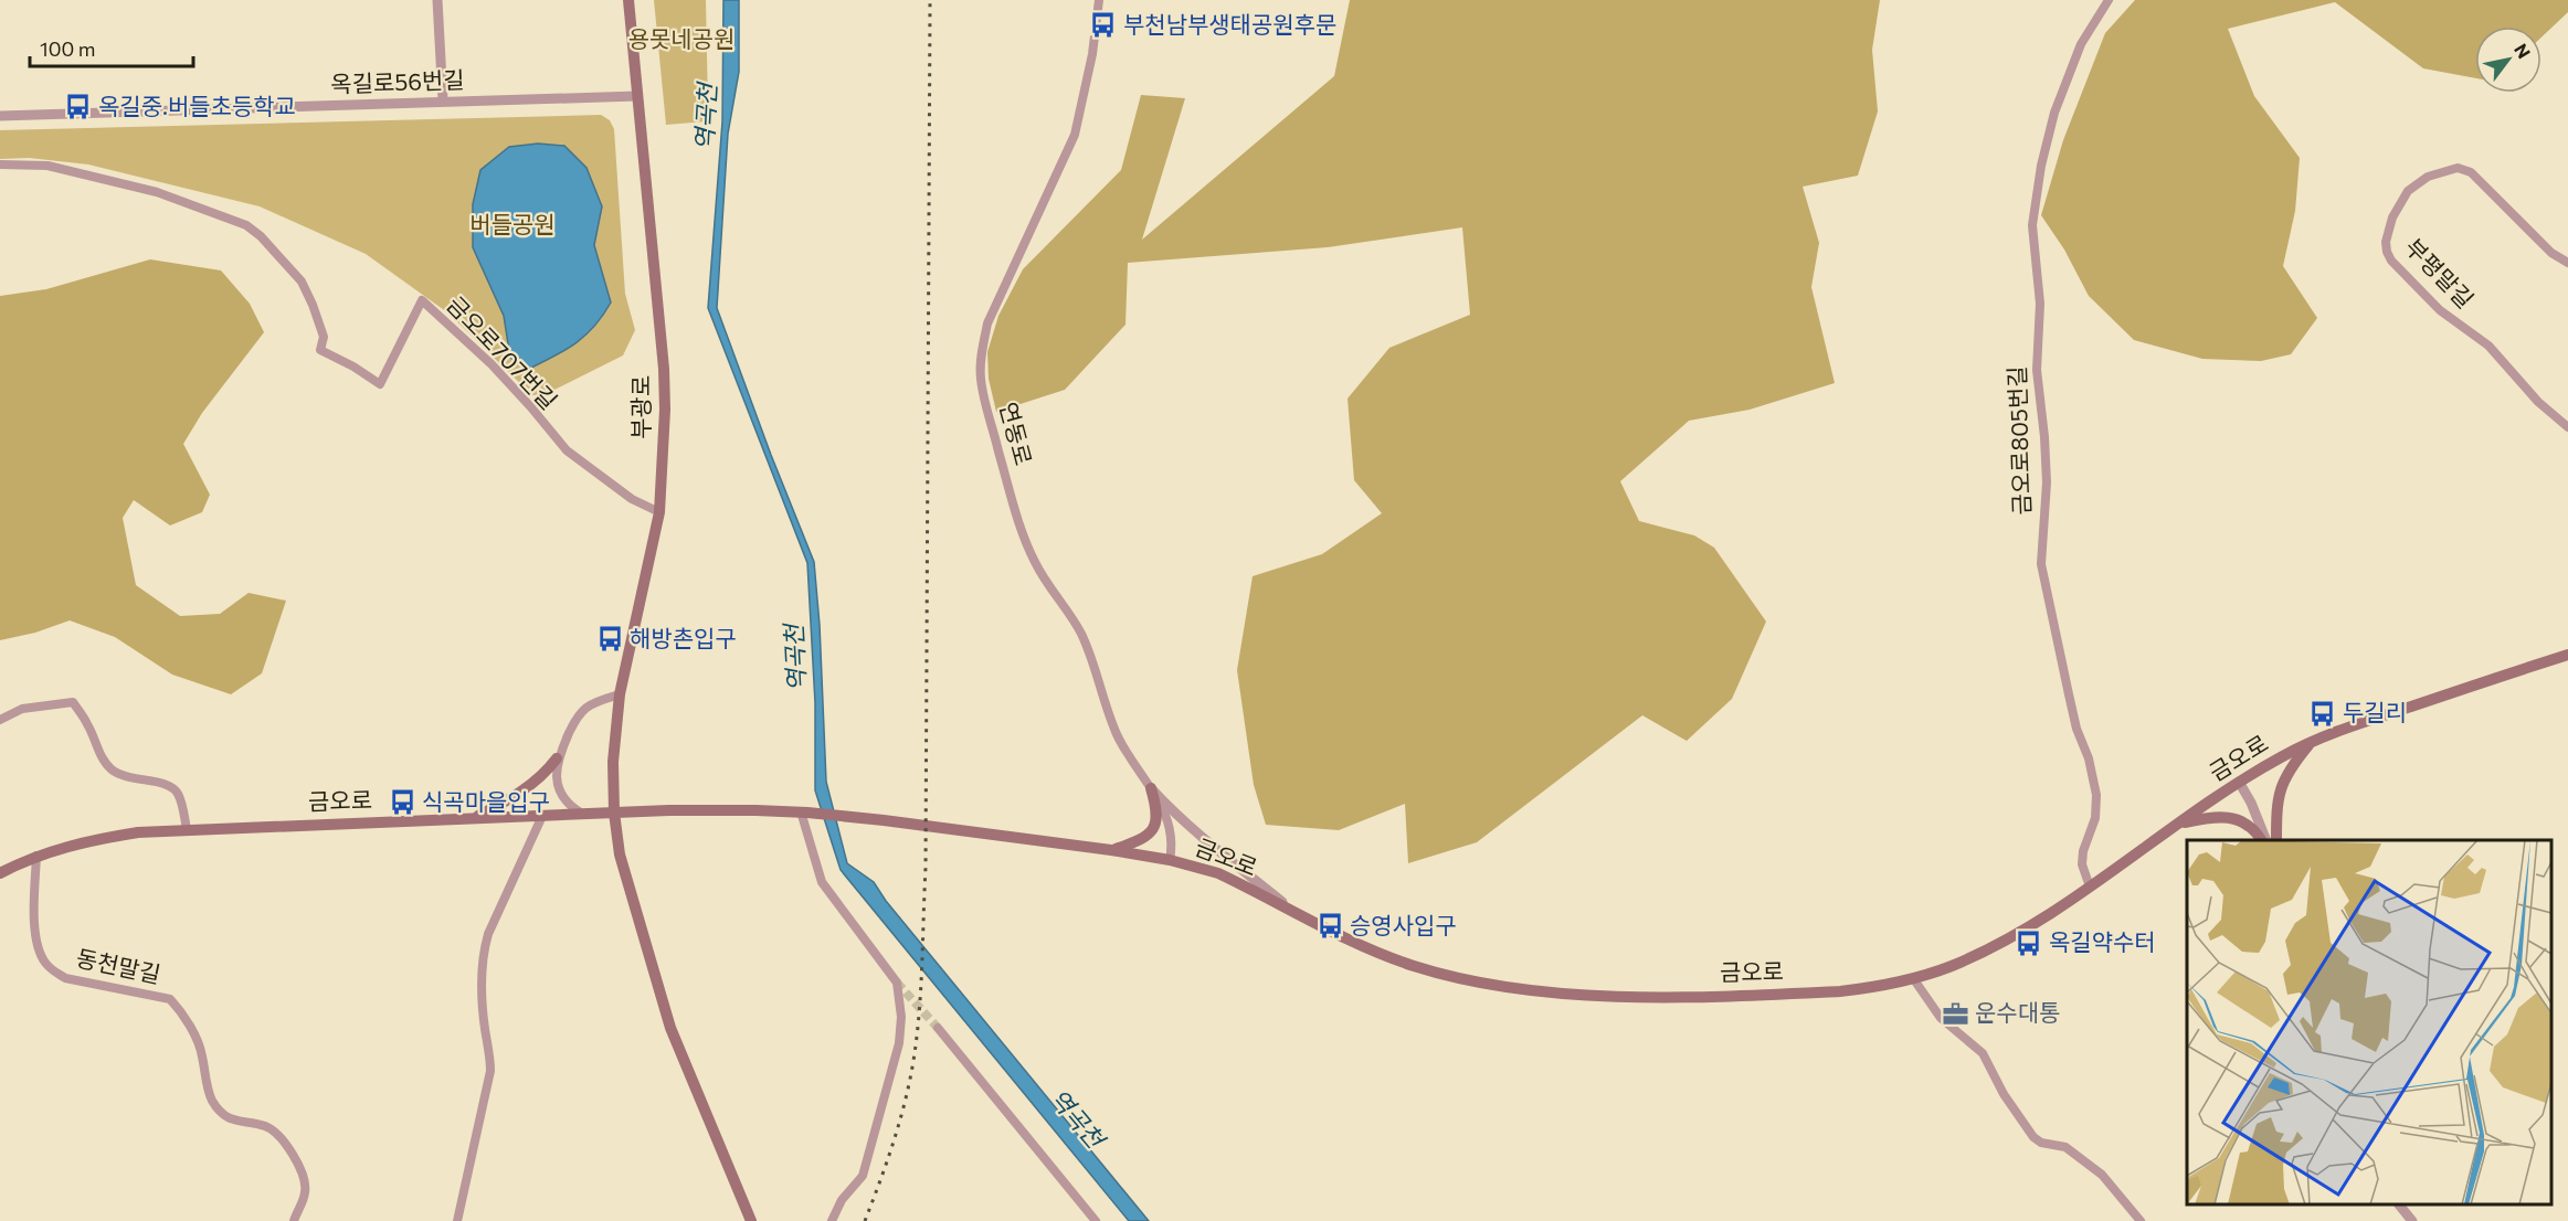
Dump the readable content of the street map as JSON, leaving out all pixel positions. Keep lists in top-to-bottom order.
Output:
{
  "streets": {
    "main road": ["부광로", "금오로"],
    "street": [
      "옥길로56번길",
      "부평말길",
      "금오로707번길",
      "연동로",
      "금오로805번길",
      "동천말길"
    ]
  },
  "crossings": [
    ["옥길로56번길", "부광로"],
    ["금오로707번길", "부광로"],
    ["부광로", "금오로"],
    ["연동로", "금오로"],
    ["금오로805번길", "금오로"],
    ["금오로", "동천말길"]
  ],
  "water": ["역곡천"],
  "parks": ["용못네공원", "버들공원"],
  "places": {
    "bus stop": [
      "부천남부생태공원후문",
      "옥길중.버들초등학교",
      "해방촌입구",
      "두길리",
      "식곡마을입구",
      "승영사입구",
      "옥길약수터"
    ],
    "office": ["운수대통"]
  },
  "scale_bar": "100 m",
  "north": "top right"
}
